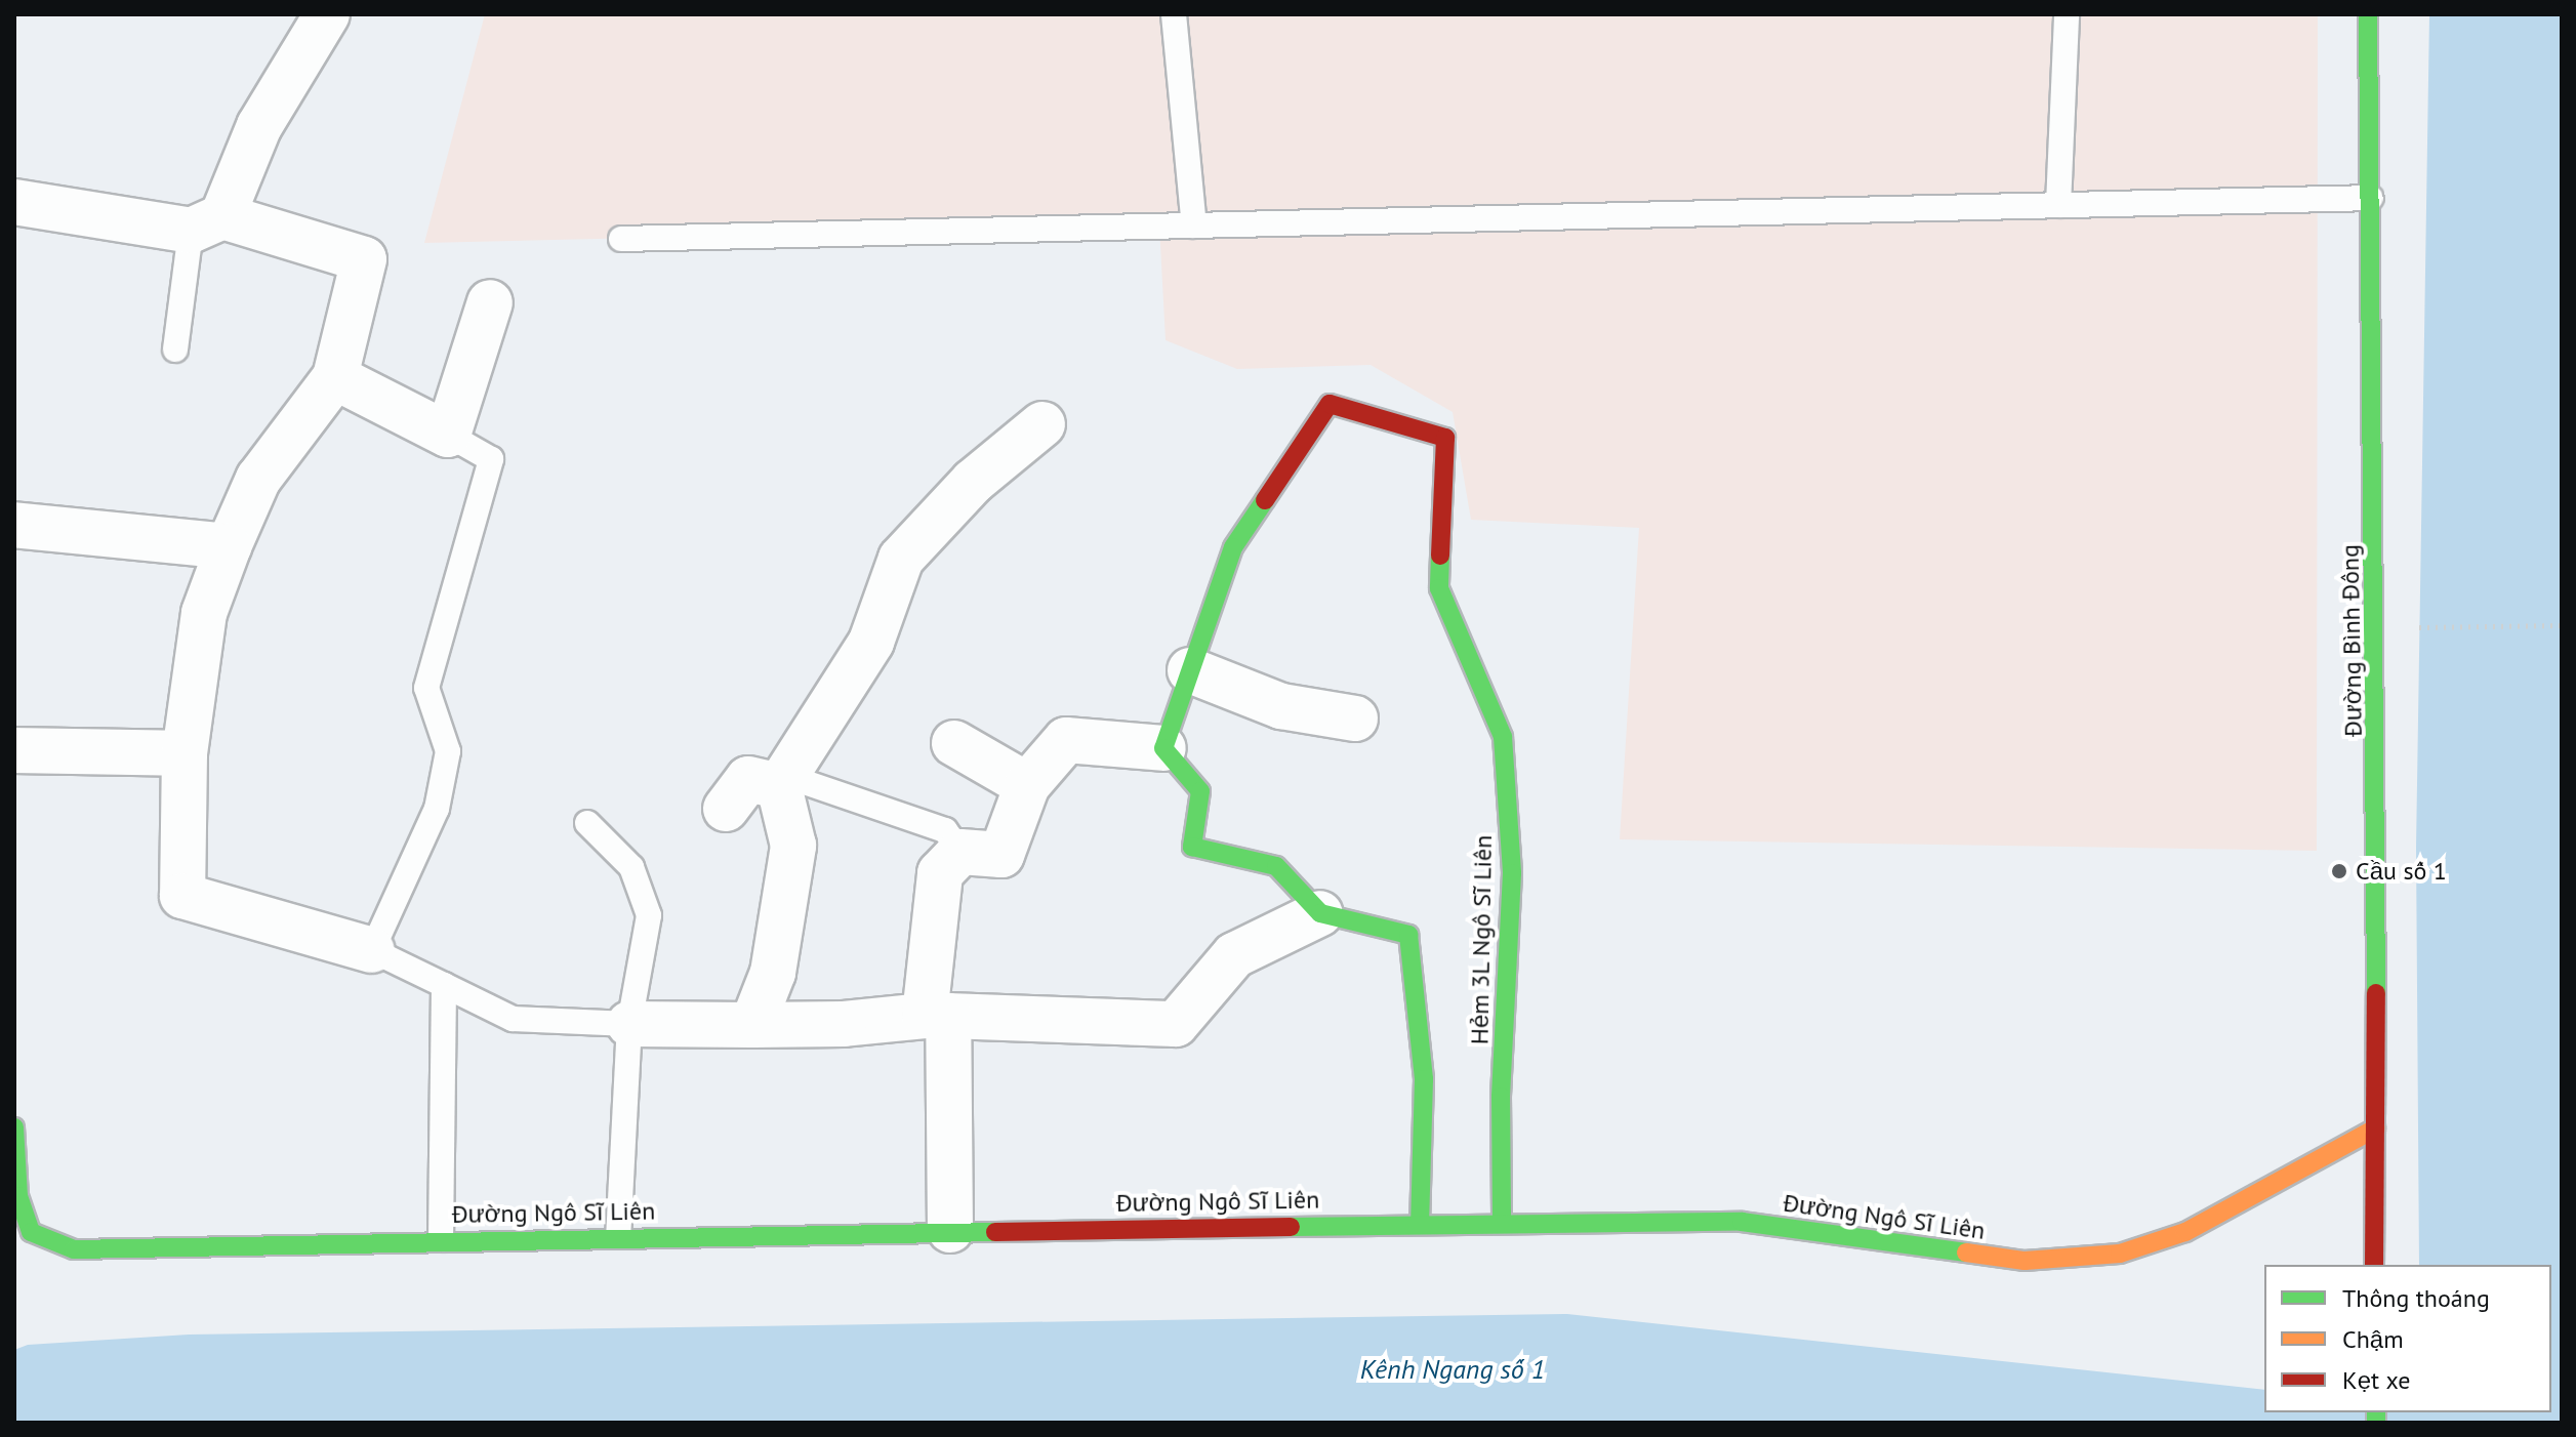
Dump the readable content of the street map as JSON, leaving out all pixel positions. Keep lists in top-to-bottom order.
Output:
{
  "streets": {
    "street": ["Đường Bình Đông", "Hẻm 3L Ngô Sĩ Liên", "Đường Ngô Sĩ Liên"]
  },
  "crossings": [
    ["Đường Bình Đông", "Đường Ngô Sĩ Liên"],
    ["Hẻm 3L Ngô Sĩ Liên", "Đường Ngô Sĩ Liên"]
  ],
  "water": ["Kênh Ngang số 1"],
  "places": ["Cầu số 1"],
  "legend": ["Thông thoáng", "Chậm", "Kẹt xe"]
}
